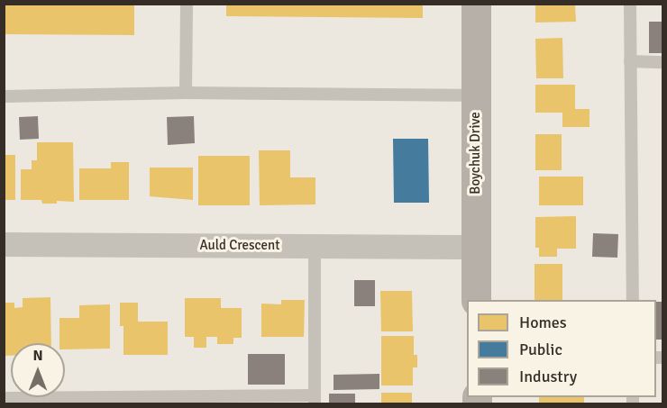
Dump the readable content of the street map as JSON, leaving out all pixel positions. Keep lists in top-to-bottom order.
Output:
{
  "streets": {
    "street": ["Boychuk Drive", "Auld Crescent"]
  },
  "crossings": [
    ["Boychuk Drive", "Auld Crescent"]
  ],
  "legend": ["Homes", "Public", "Industry"],
  "north": "top"
}
